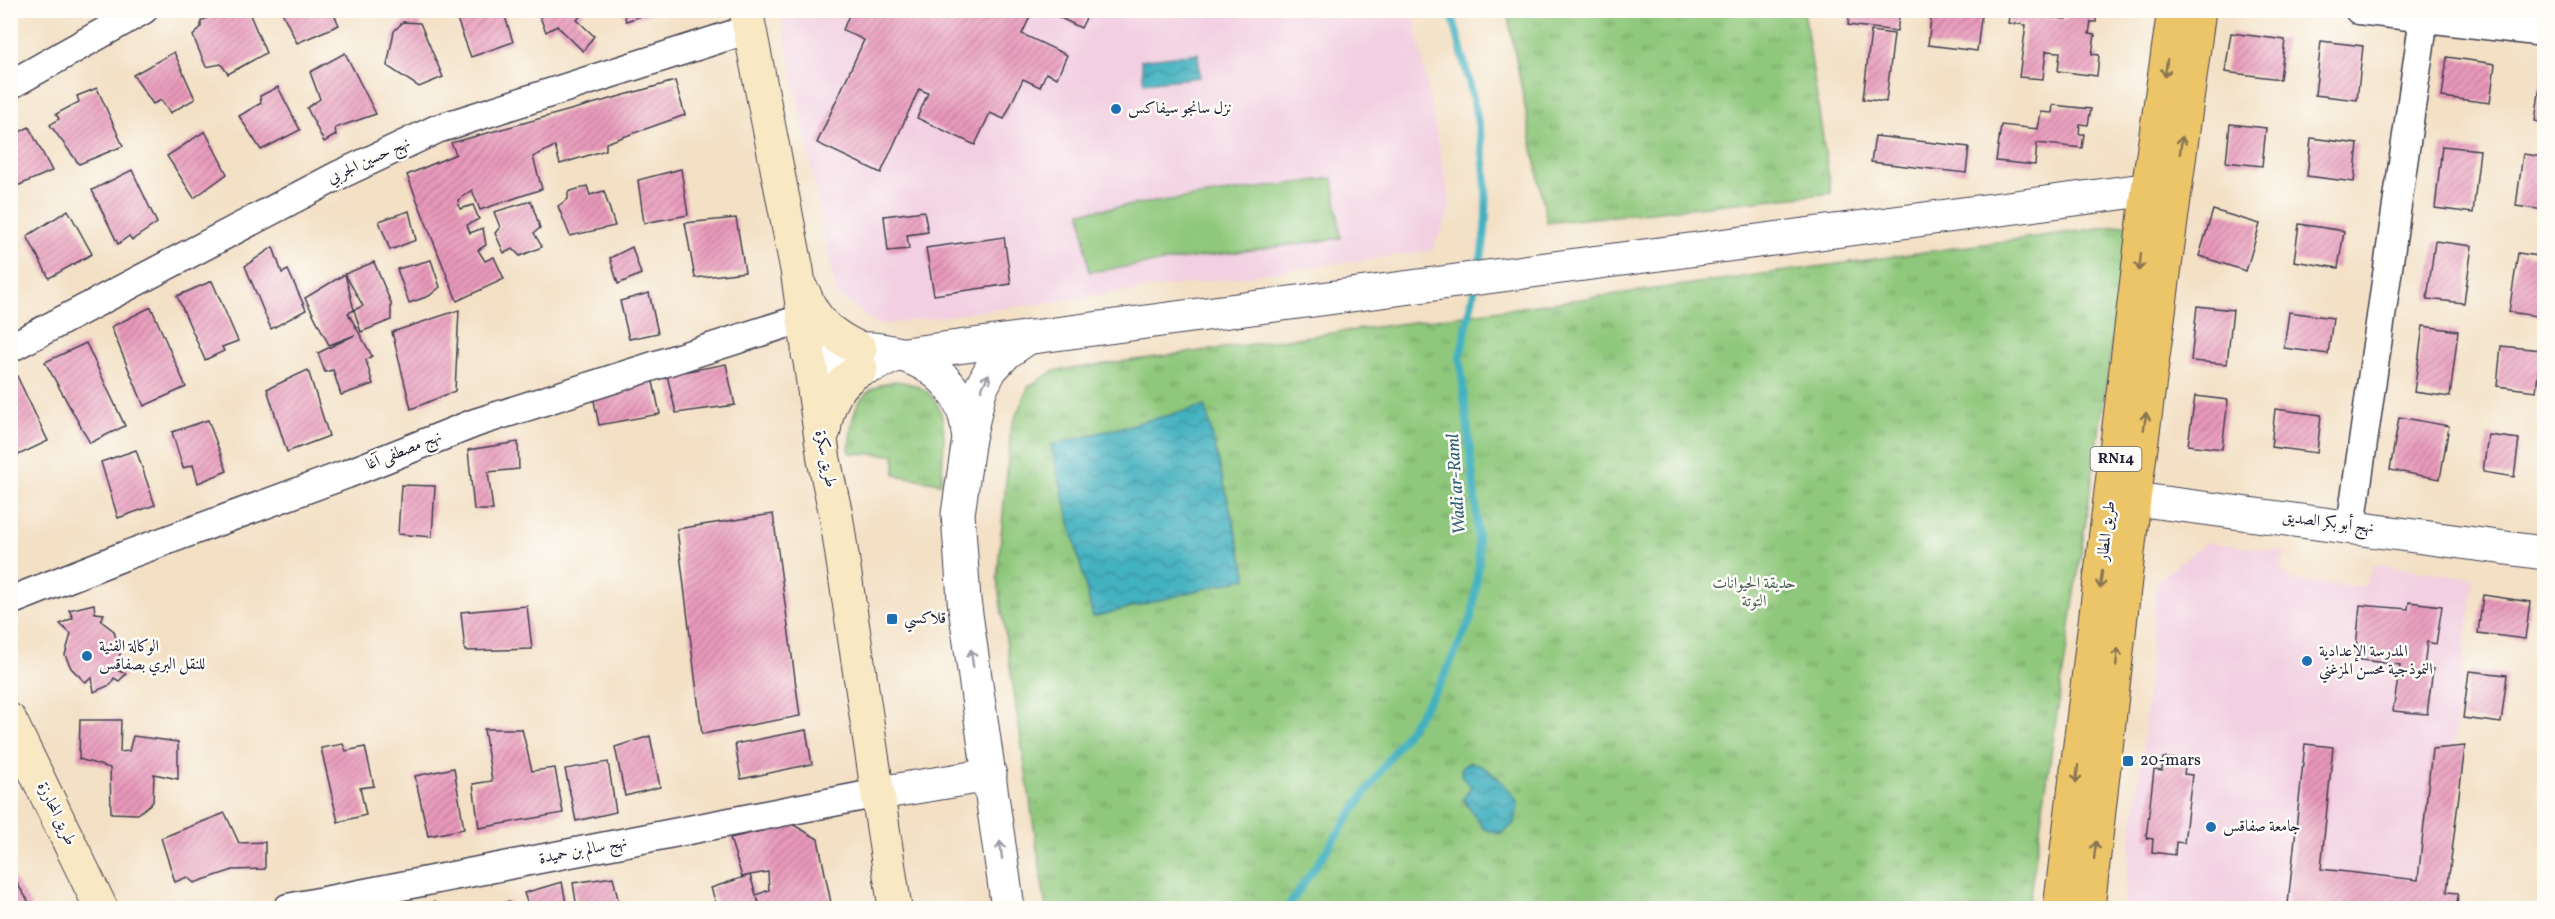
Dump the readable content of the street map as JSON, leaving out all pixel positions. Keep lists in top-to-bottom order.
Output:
{
  "streets": {
    "main road": [
      "طريق سكرة",
      "RN14",
      "طريق المطار",
      "طريق المحارزة"
    ],
    "street": [
      "نهج حسين الجربي",
      "نهج مصطفى آغا",
      "نهج أبو بكر الصديق",
      "نهج سالم بن حميدة"
    ]
  },
  "crossings": [
    ["نهج حسين الجربي", "طريق سكرة"],
    ["نهج مصطفى آغا", "طريق سكرة"],
    ["طريق سكرة", "نهج سالم بن حميدة"],
    ["نهج أبو بكر الصديق", "طريق المطار"]
  ],
  "water": ["Wadi ar-Raml"],
  "parks": ["حديقة الحيوانات التوتة"],
  "places": {
    "other": [
      "نزل سانجو سيفاكس",
      "الوكالة الفنية للنقل البري بصفاقس",
      "المدرسة الإعدادية النموذجية محسن المزغني",
      "جامعة صفاقس"
    ],
    "transit": ["قلاكسي", "20-mars"]
  }
}
